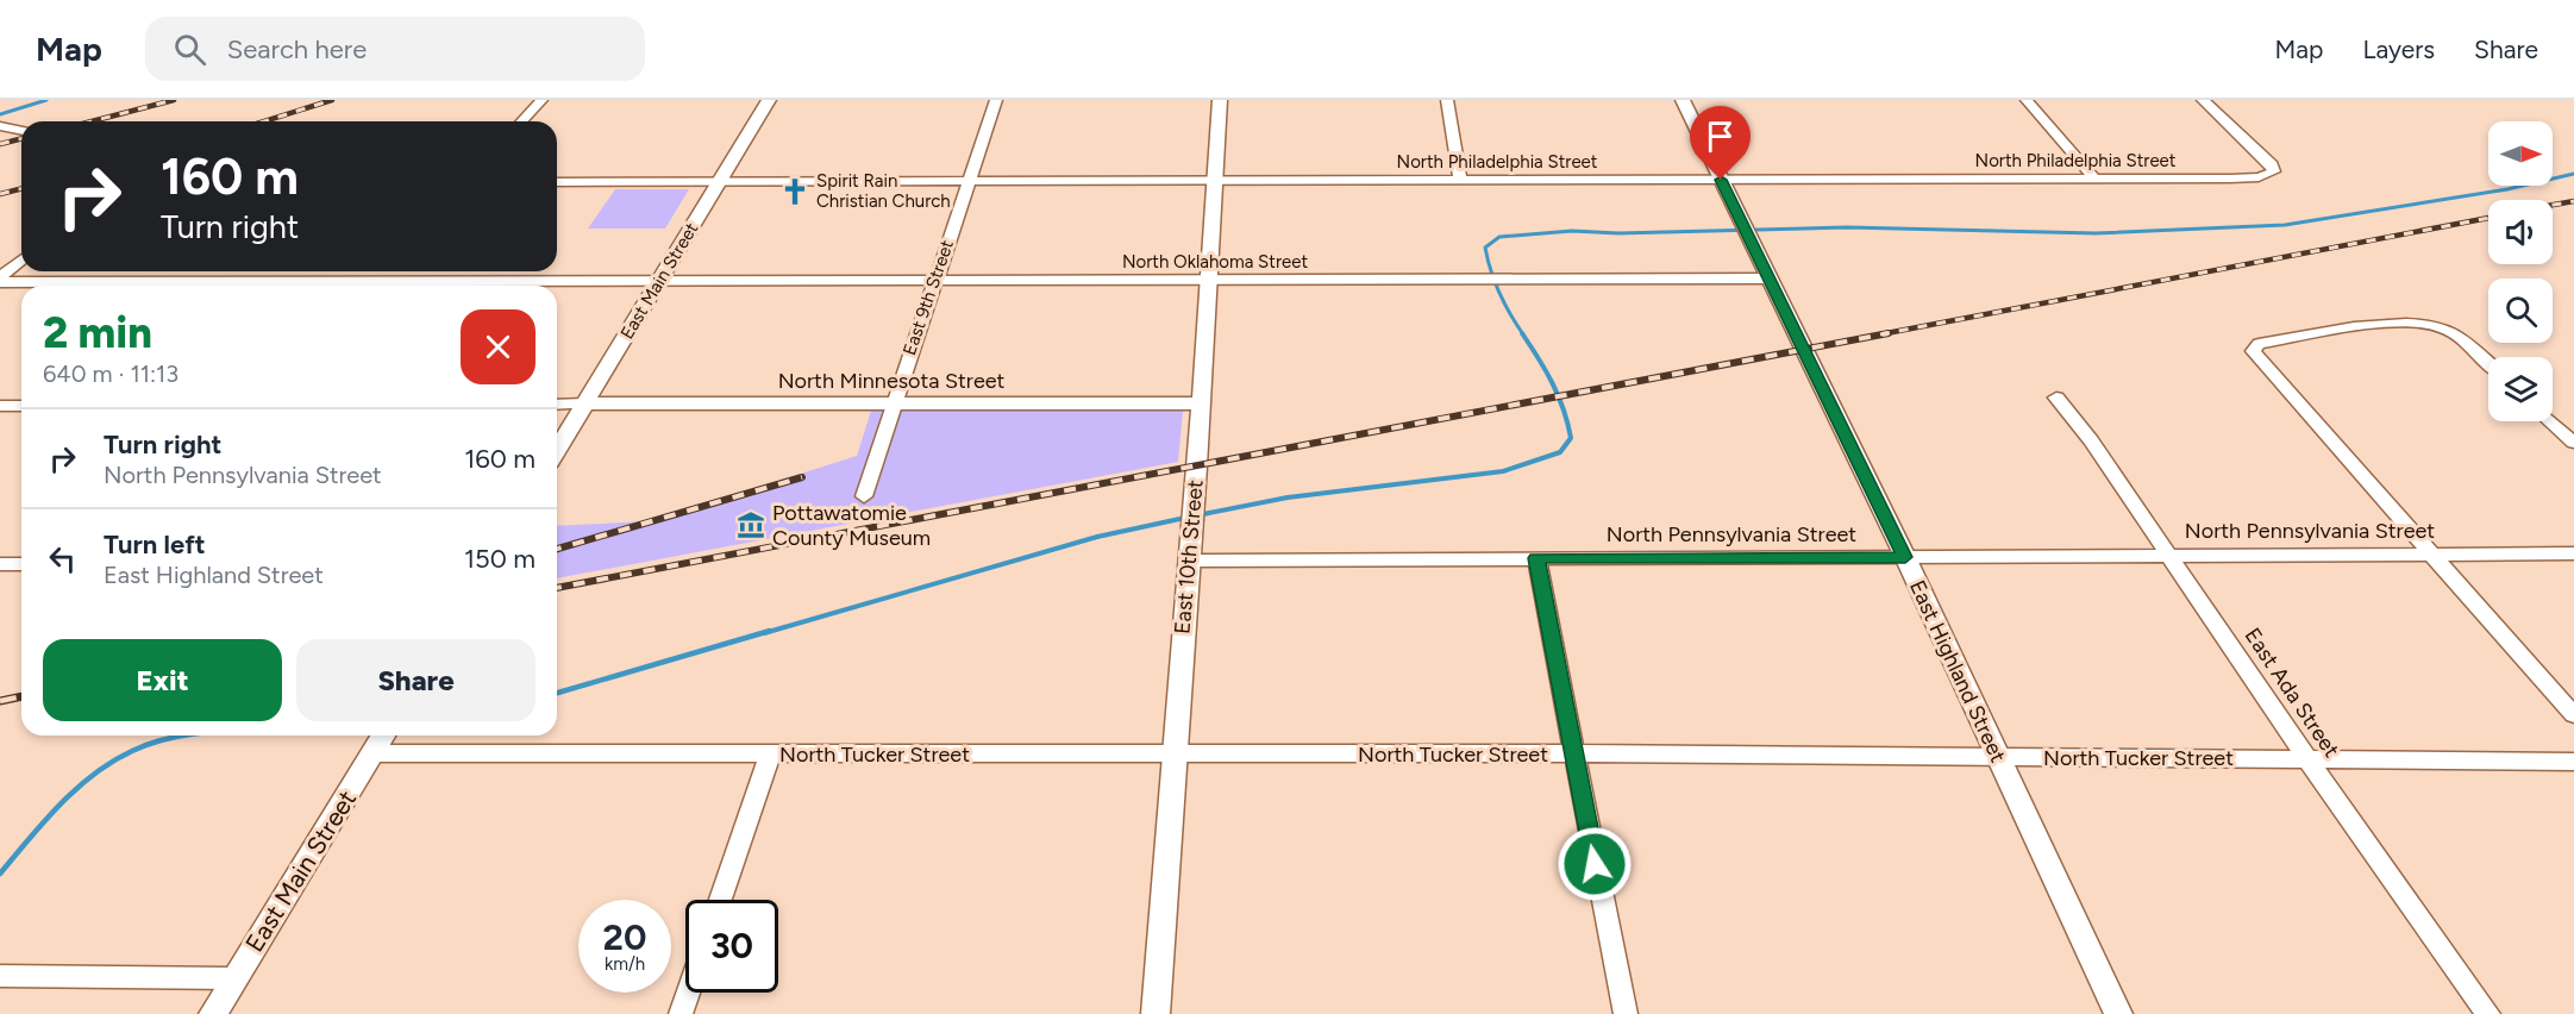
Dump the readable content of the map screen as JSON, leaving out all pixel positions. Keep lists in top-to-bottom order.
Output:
{
  "streets": {
    "street": [
      "North Philadelphia Street",
      "North Oklahoma Street",
      "East Main Street",
      "East 9th Street",
      "North Minnesota Street",
      "North Pennsylvania Street",
      "East 10th Street",
      "East Highland Street",
      "East Ada Street",
      "North Tucker Street"
    ]
  },
  "crossings": [
    ["North Philadelphia Street", "East Main Street"],
    ["North Philadelphia Street", "East 9th Street"],
    ["North Philadelphia Street", "East 10th Street"],
    ["North Philadelphia Street", "East Highland Street"],
    ["North Oklahoma Street", "East Main Street"],
    ["North Oklahoma Street", "East 9th Street"],
    ["North Oklahoma Street", "East 10th Street"],
    ["North Oklahoma Street", "East Highland Street"],
    ["East Main Street", "North Minnesota Street"],
    ["East Main Street", "North Tucker Street"],
    ["East 9th Street", "North Minnesota Street"],
    ["North Minnesota Street", "East 10th Street"],
    ["North Pennsylvania Street", "East 10th Street"],
    ["North Pennsylvania Street", "East Highland Street"],
    ["North Pennsylvania Street", "East Ada Street"],
    ["East 10th Street", "North Tucker Street"],
    ["East Highland Street", "North Tucker Street"],
    ["East Ada Street", "North Tucker Street"]
  ],
  "places": {
    "church": ["Spirit Rain Christian Church"],
    "museum": ["Pottawatomie County Museum"]
  },
  "north": "right",
  "page": {
    "header": "Map",
    "search": "Search here",
    "nav": ["Map", "Layers", "Share"],
    "turn": ["160 m", "Turn right"],
    "heading": ["2 min", "640 m · 11:13"],
    "list": [
      {
        "name": "Turn right",
        "note": "North Pennsylvania Street",
        "value": "160 m"
      },
      {
        "name": "Turn left",
        "note": "East Highland Street",
        "value": "150 m"
      }
    ],
    "buttons": ["Exit", "Share"],
    "speed": "20 km/h",
    "limit": "30"
  }
}
